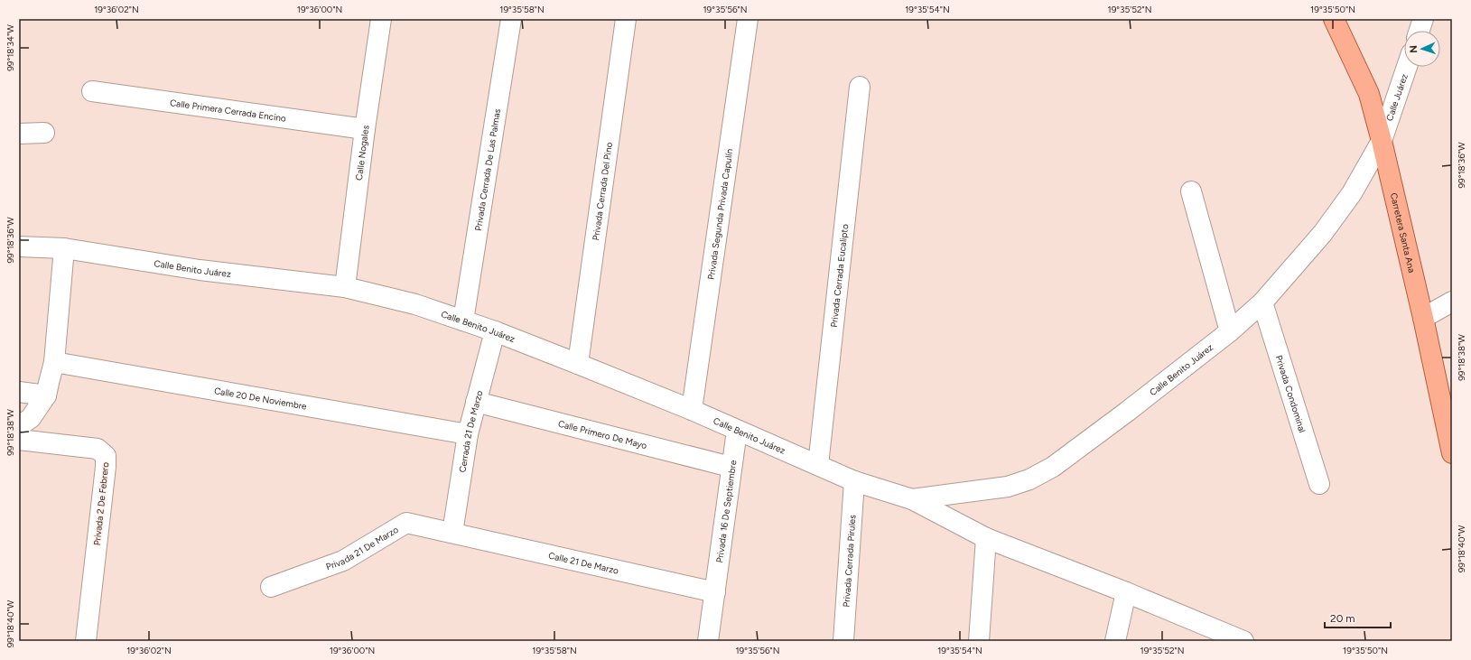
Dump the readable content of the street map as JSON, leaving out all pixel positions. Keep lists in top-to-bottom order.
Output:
{
  "streets": {
    "main road": ["Carretera Santa Ana"],
    "street": [
      "Calle Juárez",
      "Calle Primera Cerrada Encino",
      "Calle Nogales",
      "Privada Cerrada De Las Palmas",
      "Privada Cerrada Del Pino",
      "Privada Segunda Privada Capulín",
      "Calle Benito Juárez",
      "Privada Cerrada Eucalipto",
      "Privada Condominal",
      "Calle 20 De Noviembre",
      "Cerrada 21 De Marzo",
      "Calle Primero De Mayo",
      "Privada 2 De Febrero",
      "Privada 16 De Septiembre",
      "Privada 21 De Marzo",
      "Privada Cerrada Pirules",
      "Calle 21 De Marzo"
    ]
  },
  "crossings": [
    ["Calle Juárez", "Carretera Santa Ana"],
    ["Calle Juárez", "Calle Benito Juárez"],
    ["Calle Primera Cerrada Encino", "Calle Nogales"],
    ["Calle Nogales", "Calle Benito Juárez"],
    ["Privada Cerrada De Las Palmas", "Calle Benito Juárez"],
    ["Privada Cerrada Del Pino", "Calle Benito Juárez"],
    ["Privada Segunda Privada Capulín", "Calle Benito Juárez"],
    ["Carretera Santa Ana", "Calle Benito Juárez"],
    ["Calle Benito Juárez", "Privada Cerrada Eucalipto"],
    ["Calle Benito Juárez", "Privada Condominal"],
    ["Calle Benito Juárez", "Cerrada 21 De Marzo"],
    ["Calle Benito Juárez", "Privada 16 De Septiembre"],
    ["Calle Benito Juárez", "Privada Cerrada Pirules"],
    ["Calle 20 De Noviembre", "Cerrada 21 De Marzo"],
    ["Cerrada 21 De Marzo", "Calle Primero De Mayo"],
    ["Cerrada 21 De Marzo", "Privada 21 De Marzo"],
    ["Cerrada 21 De Marzo", "Calle 21 De Marzo"],
    ["Calle Primero De Mayo", "Privada 16 De Septiembre"],
    ["Privada 16 De Septiembre", "Calle 21 De Marzo"],
    ["Privada 21 De Marzo", "Calle 21 De Marzo"]
  ],
  "scale_bar": "20 m",
  "north": "left",
  "coordinates": [
    "19°36'02\"N",
    "19°36'00\"N",
    "19°35'58\"N",
    "19°35'56\"N",
    "19°35'54\"N",
    "19°35'52\"N",
    "19°35'50\"N",
    "99°18'34\"W",
    "99°18'36\"W",
    "99°18'38\"W",
    "99°18'40\"W"
  ]
}
